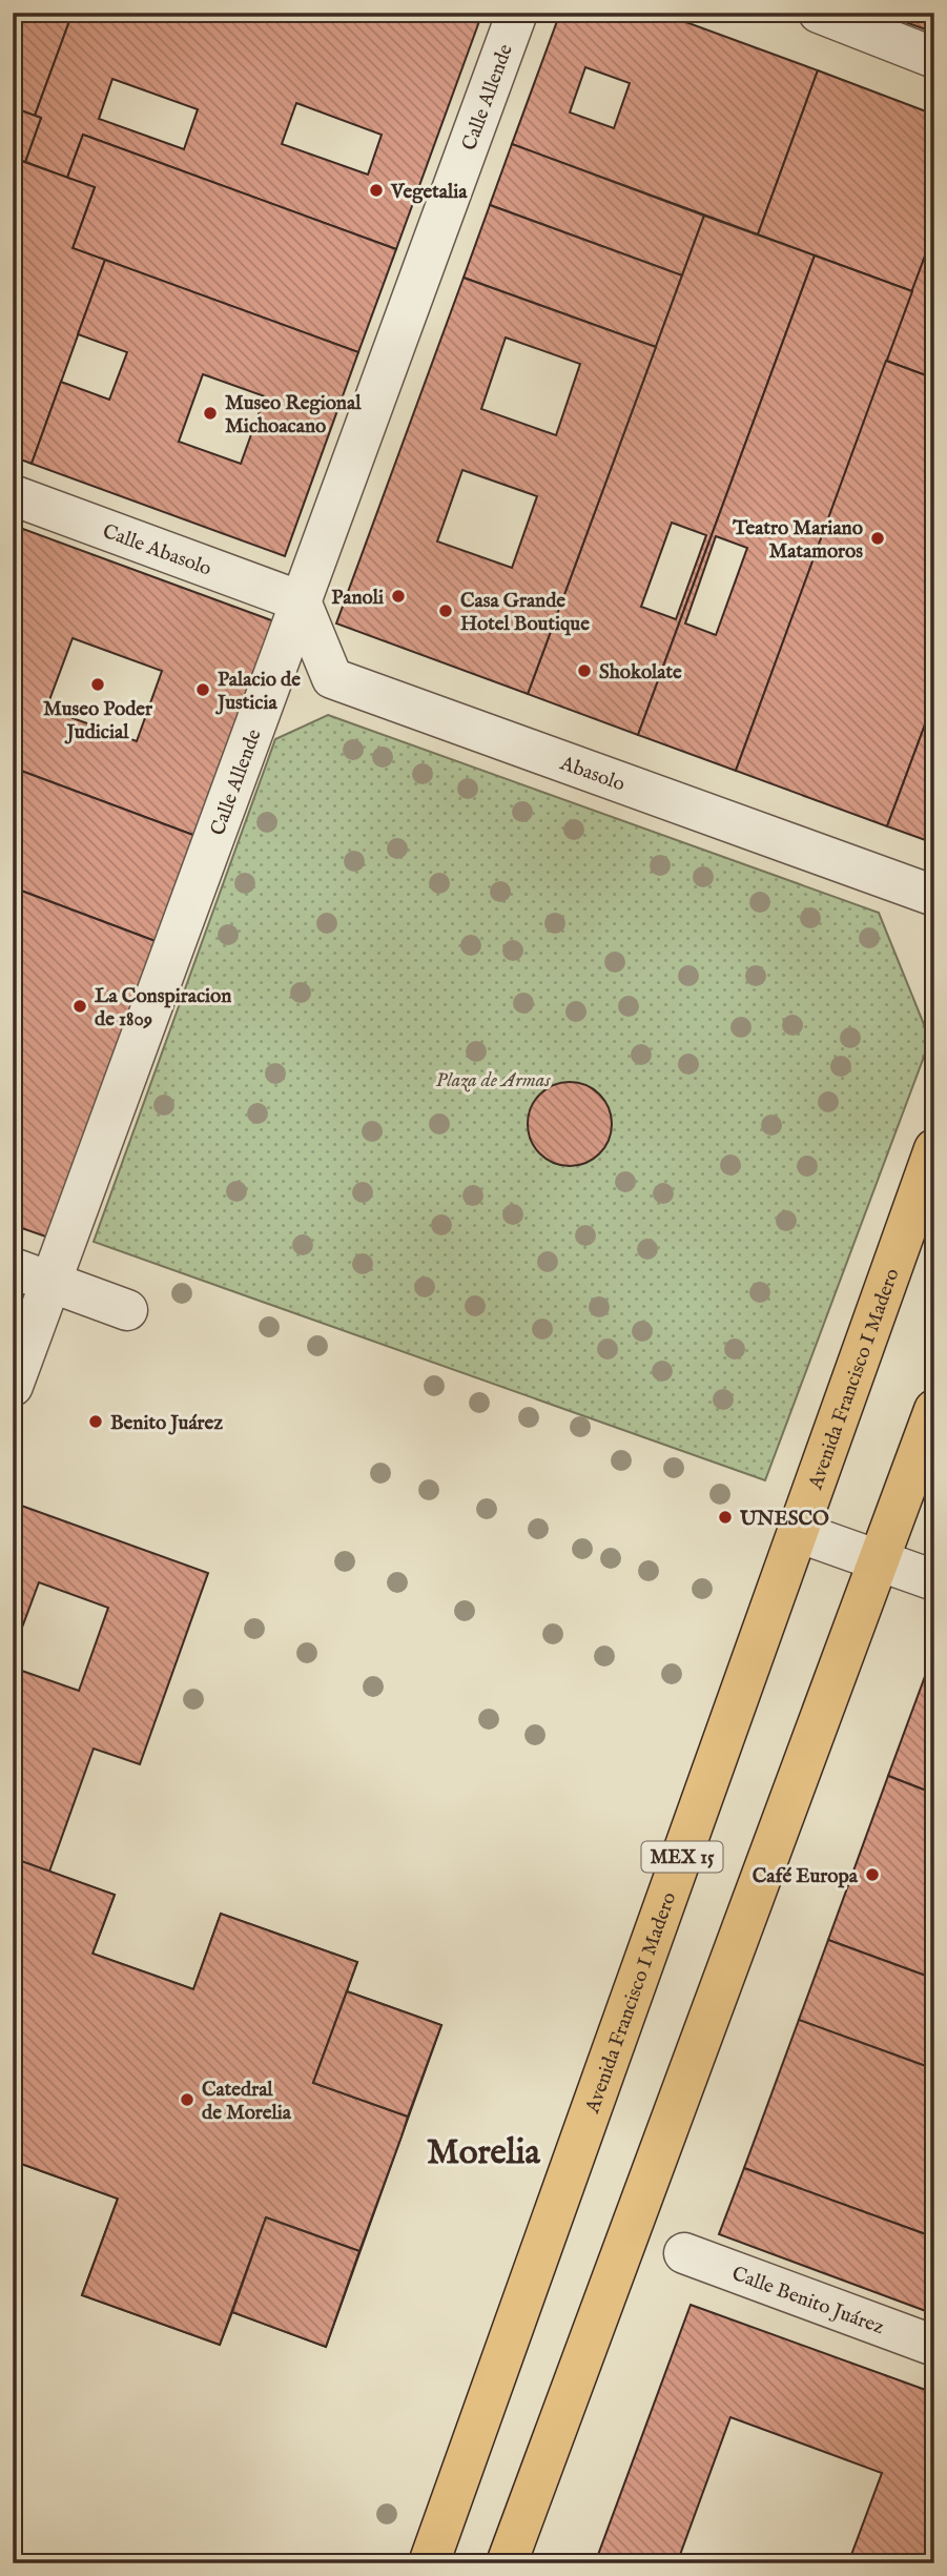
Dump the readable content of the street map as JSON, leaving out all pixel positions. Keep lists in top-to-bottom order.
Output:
{
  "streets": {
    "main road": ["Avenida Francisco I Madero", "MEX 15"],
    "street": [
      "Calle Allende",
      "Calle Abasolo",
      "Abasolo",
      "Calle Benito Juárez"
    ]
  },
  "crossings": [
    ["Calle Allende", "Calle Abasolo"],
    ["Calle Allende", "Abasolo"],
    ["Calle Abasolo", "Abasolo"]
  ],
  "districts": ["Morelia"],
  "parks": ["Plaza de Armas"],
  "places": [
    "Vegetalia",
    "Museo Regional Michoacano",
    "Teatro Mariano Matamoros",
    "Panoli",
    "Casa Grande Hotel Boutique",
    "Shokolate",
    "Museo Poder Judicial",
    "Palacio de Justicia",
    "La Conspiracion de 1809",
    "Benito Juárez",
    "UNESCO",
    "Café Europa",
    "Catedral de Morelia"
  ]
}
